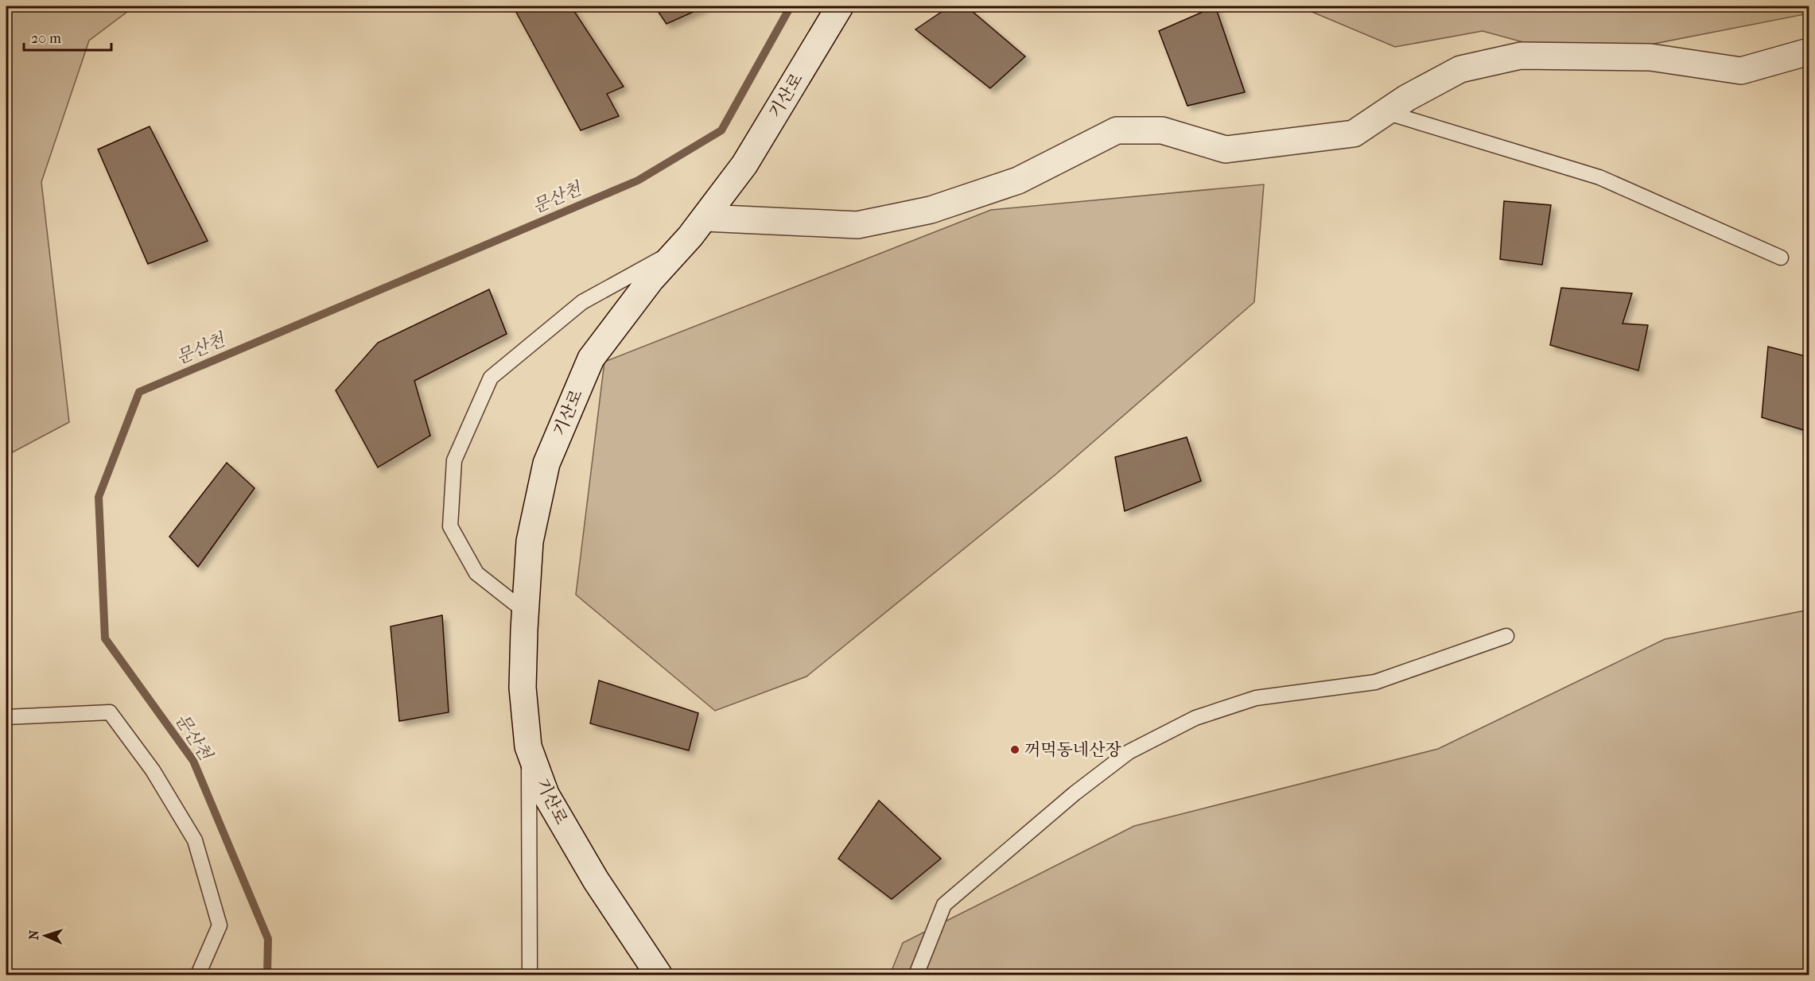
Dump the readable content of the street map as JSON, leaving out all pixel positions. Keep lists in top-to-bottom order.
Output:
{
  "streets": {
    "street": ["기산로"]
  },
  "water": ["문산천"],
  "places": ["꺼먹동네산장"],
  "scale_bar": "20 m",
  "north": "left"
}
